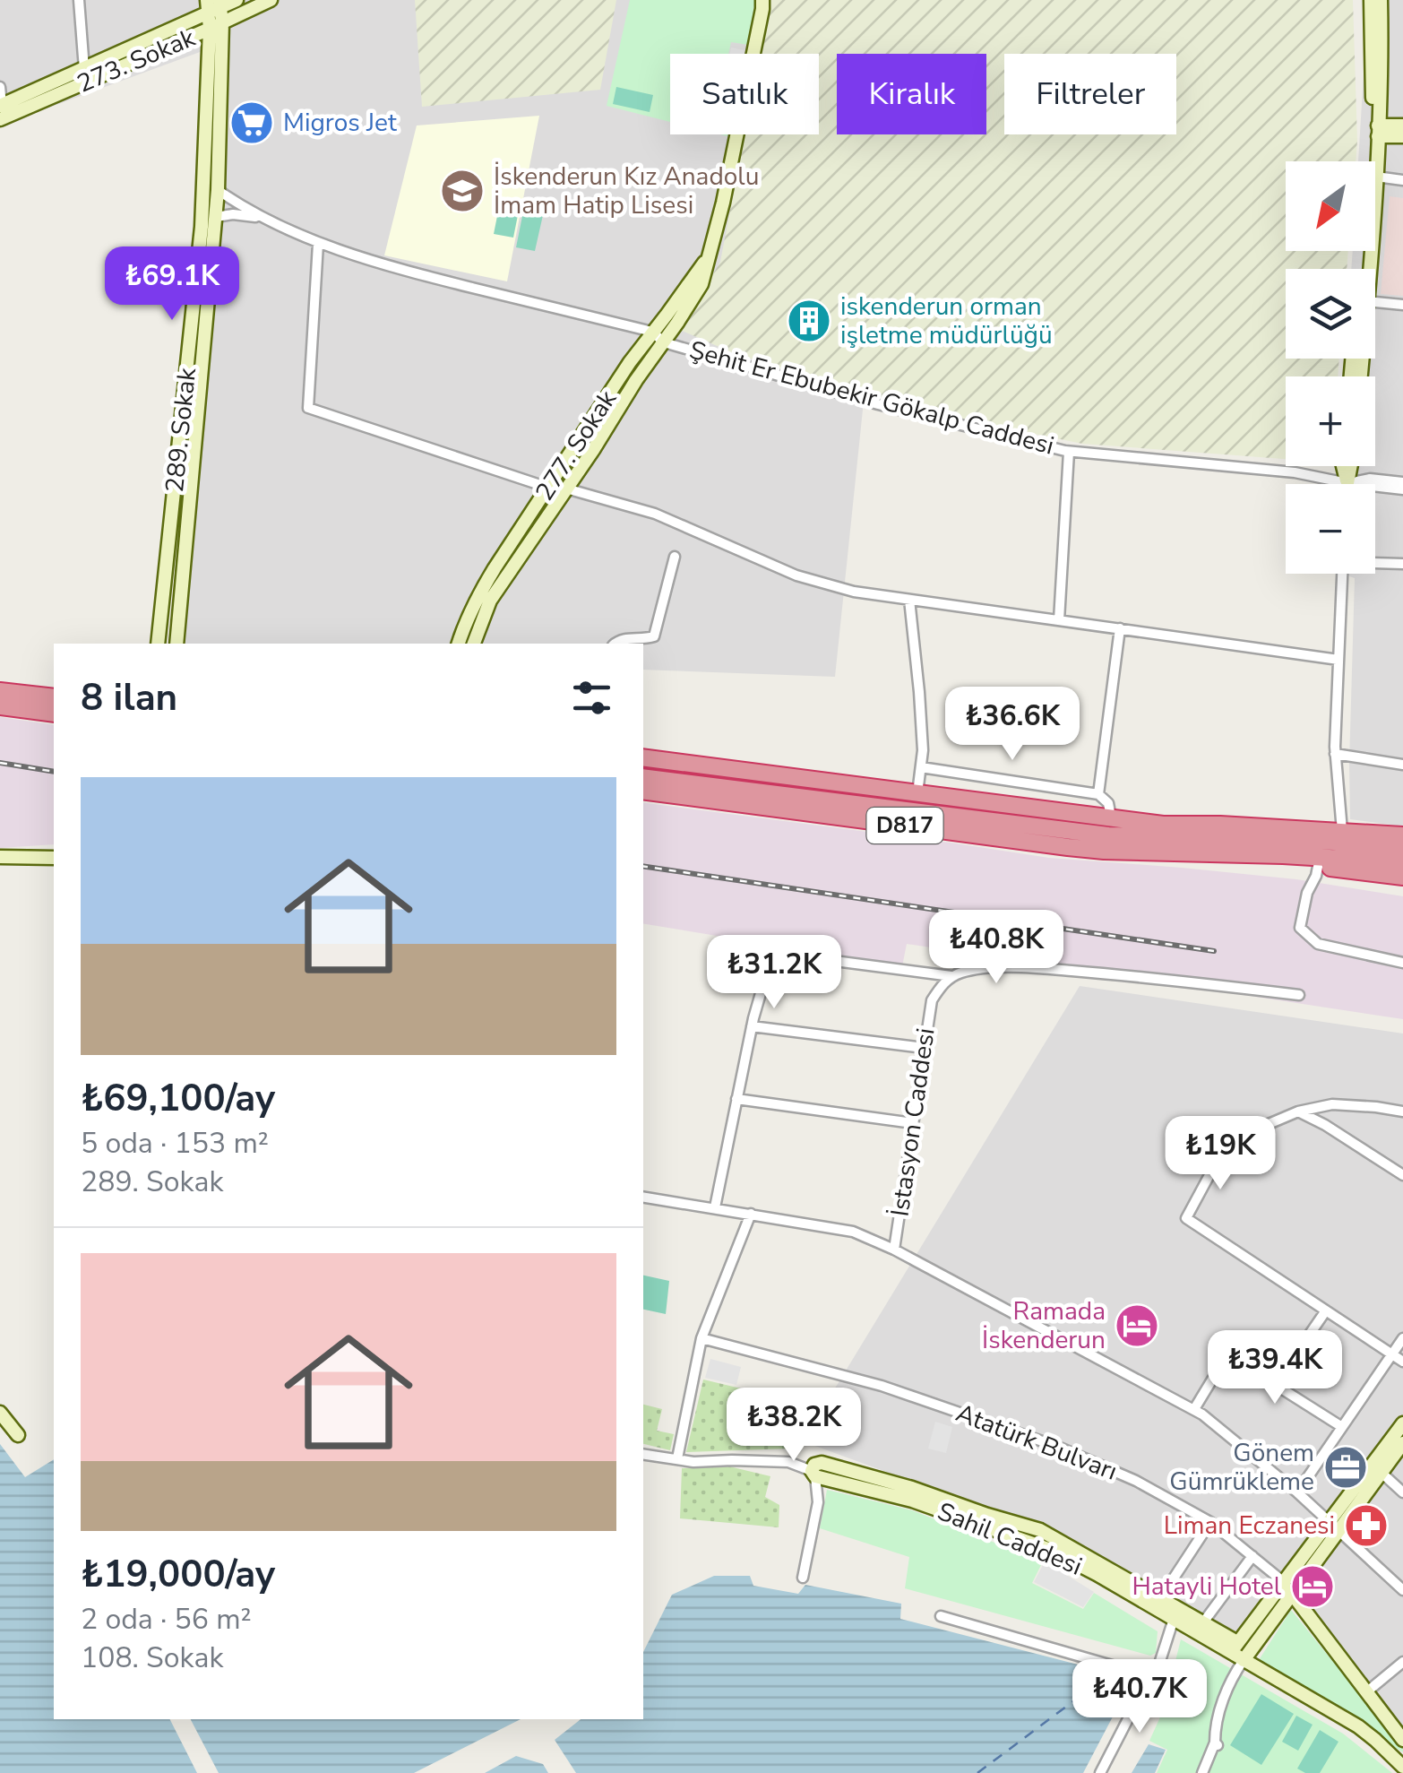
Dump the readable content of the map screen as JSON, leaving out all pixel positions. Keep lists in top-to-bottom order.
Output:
{
  "streets": {
    "highway": ["D817"],
    "street": [
      "273. Sokak",
      "Şehit Er Ebubekir Gökalp Caddesi",
      "289. Sokak",
      "277. Sokak",
      "İstasyon Caddesi",
      "Atatürk Bulvarı",
      "Sahil Caddesi"
    ]
  },
  "crossings": [
    ["273. Sokak", "289. Sokak"],
    ["Şehit Er Ebubekir Gökalp Caddesi", "277. Sokak"]
  ],
  "places": {
    "supermarket": ["Migros Jet"],
    "school or university": ["İskenderun Kız Anadolu İmam Hatip Lisesi"],
    "building": ["iskenderun orman işletme müdürlüğü"],
    "hotel": ["Ramada İskenderun", "Hatayli Hotel"],
    "office": ["Gönem Gümrükleme"],
    "pharmacy": ["Liman Eczanesi"]
  },
  "north": "bottom left",
  "page": {
    "chip": ["Satılık", "Kiralık", "Filtreler"],
    "map_buttons": ["+", "−"],
    "price": [
      "₺69.1K",
      "₺36.6K",
      "₺40.8K",
      "₺31.2K",
      "₺19K",
      "₺39.4K",
      "₺38.2K",
      "₺40.7K"
    ],
    "heading": "8 ilan",
    "list": [
      {
        "name": "₺69,100/ay",
        "note": "5 oda · 153 m² · 289. Sokak"
      },
      {
        "name": "₺19,000/ay",
        "note": "2 oda · 56 m² · 108. Sokak"
      }
    ]
  }
}
